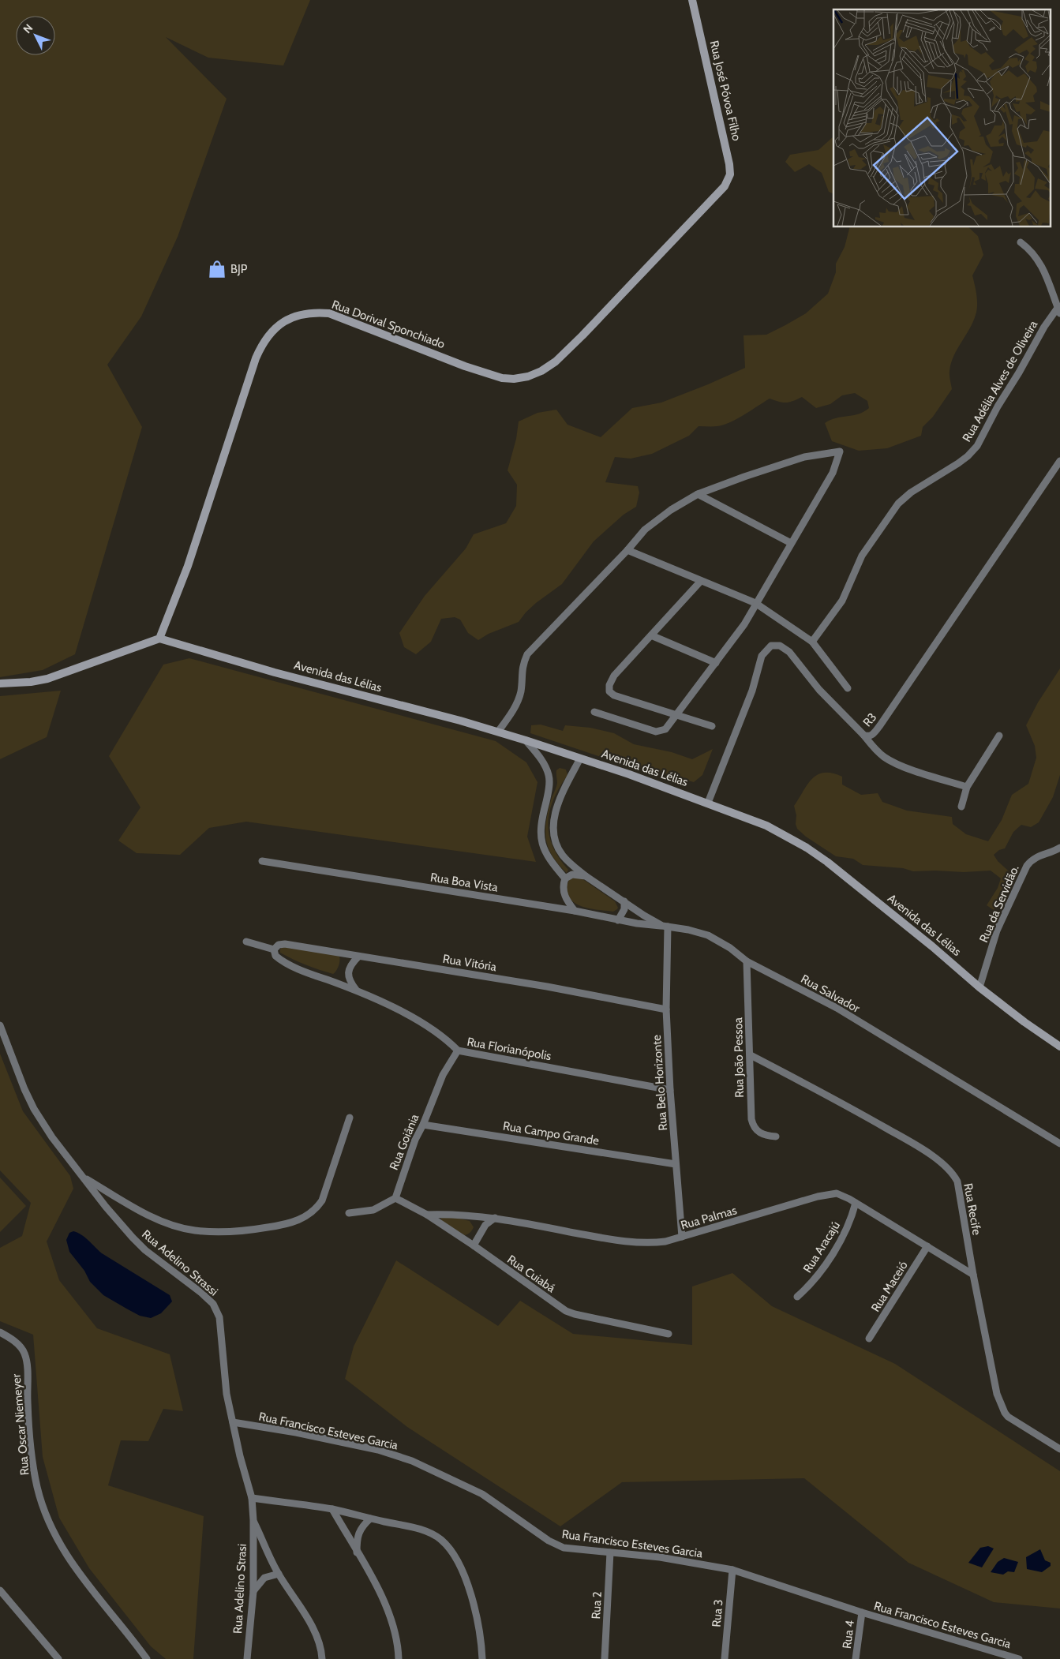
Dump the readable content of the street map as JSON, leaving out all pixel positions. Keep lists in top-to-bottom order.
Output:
{
  "streets": {
    "street": [
      "Rua José Póvoa Filho",
      "Rua Dorival Sponchiado",
      "Rua Adélia Alves de Oliveira",
      "Avenida das Lélias",
      "R3",
      "Rua Boa Vista",
      "Rua da Servidão.",
      "Rua Vitória",
      "Rua Salvador",
      "Rua Florianópolis",
      "Rua João Pessoa",
      "Rua Belo Horizonte",
      "Rua Campo Grande",
      "Rua Goiânia",
      "Rua Recife",
      "Rua Palmas",
      "Rua Aracajú",
      "Rua Adelino Strassi",
      "Rua Cuiabá",
      "Rua Maceió",
      "Rua Oscar Niemeyer",
      "Rua Francisco Esteves Garcia",
      "Rua Adelino Strasi",
      "Rua 2",
      "Rua 3",
      "Rua 4"
    ]
  },
  "crossings": [
    ["Rua José Póvoa Filho", "Rua Dorival Sponchiado"],
    ["Rua Dorival Sponchiado", "Avenida das Lélias"],
    ["Avenida das Lélias", "R3"],
    ["Avenida das Lélias", "Rua da Servidão."],
    ["Avenida das Lélias", "Rua Salvador"],
    ["Rua Boa Vista", "Rua Salvador"],
    ["Rua Boa Vista", "Rua Belo Horizonte"],
    ["Rua Vitória", "Rua Florianópolis"],
    ["Rua Vitória", "Rua Belo Horizonte"],
    ["Rua Salvador", "Rua João Pessoa"],
    ["Rua Salvador", "Rua Belo Horizonte"],
    ["Rua Florianópolis", "Rua Belo Horizonte"],
    ["Rua Florianópolis", "Rua Goiânia"],
    ["Rua João Pessoa", "Rua Recife"],
    ["Rua Belo Horizonte", "Rua Campo Grande"],
    ["Rua Belo Horizonte", "Rua Palmas"],
    ["Rua Campo Grande", "Rua Goiânia"],
    ["Rua Goiânia", "Rua Cuiabá"],
    ["Rua Recife", "Rua Palmas"],
    ["Rua Palmas", "Rua Aracajú"],
    ["Rua Palmas", "Rua Cuiabá"],
    ["Rua Palmas", "Rua Maceió"],
    ["Rua Adelino Strassi", "Rua Francisco Esteves Garcia"],
    ["Rua Adelino Strassi", "Rua Adelino Strasi"],
    ["Rua Francisco Esteves Garcia", "Rua 2"],
    ["Rua Francisco Esteves Garcia", "Rua 3"],
    ["Rua Francisco Esteves Garcia", "Rua 4"]
  ],
  "places": {
    "shop": ["BJP"]
  },
  "north": "top left"
}
